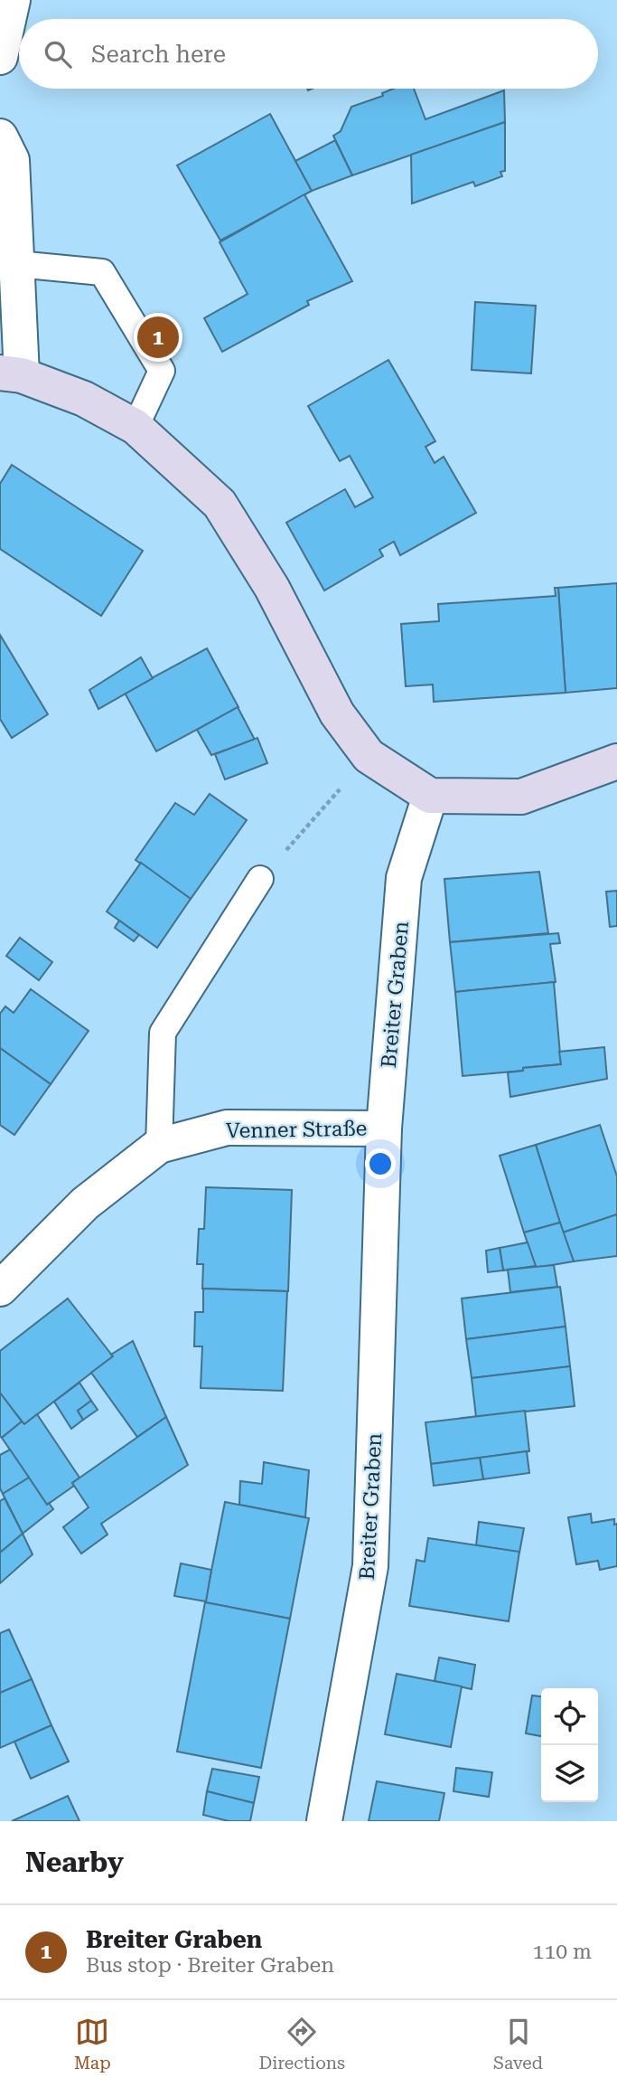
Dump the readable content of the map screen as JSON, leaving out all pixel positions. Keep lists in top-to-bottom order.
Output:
{
  "streets": {
    "street": ["Breiter Graben", "Venner Straße"]
  },
  "crossings": [
    ["Breiter Graben", "Venner Straße"]
  ],
  "page": {
    "search": "Search here",
    "pins": "1",
    "heading": "Nearby",
    "list": [
      {
        "mark": "1",
        "name": "Breiter Graben",
        "note": "Bus stop · Breiter Graben",
        "value": "110 m"
      }
    ],
    "nav": ["Map", "Directions", "Saved"]
  }
}
